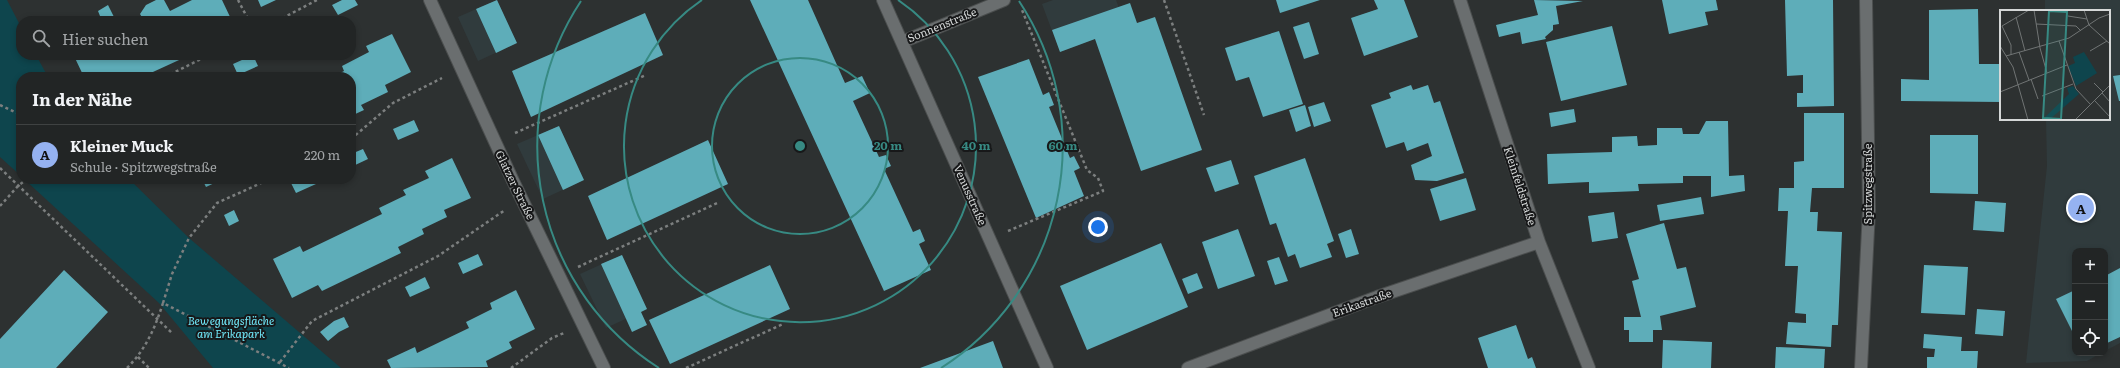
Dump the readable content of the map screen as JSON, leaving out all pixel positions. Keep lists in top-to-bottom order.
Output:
{
  "streets": {
    "street": [
      "Sonnenstraße",
      "Spitzwegstraße",
      "Glatzer Straße",
      "Kleinfeldstraße",
      "Venusstraße",
      "Erikastraße"
    ]
  },
  "crossings": [
    ["Sonnenstraße", "Venusstraße"],
    ["Kleinfeldstraße", "Erikastraße"]
  ],
  "parks": ["Bewegungsfläche am Erikapark"],
  "page": {
    "search": "Hier suchen",
    "heading": "In der Nähe",
    "list": [
      {
        "mark": "A",
        "name": "Kleiner Muck",
        "note": "Schule · Spitzwegstraße",
        "value": "220 m"
      }
    ],
    "pins": "A",
    "map_buttons": ["+", "−"]
  },
  "rings": ["20 m", "40 m", "60 m"]
}
